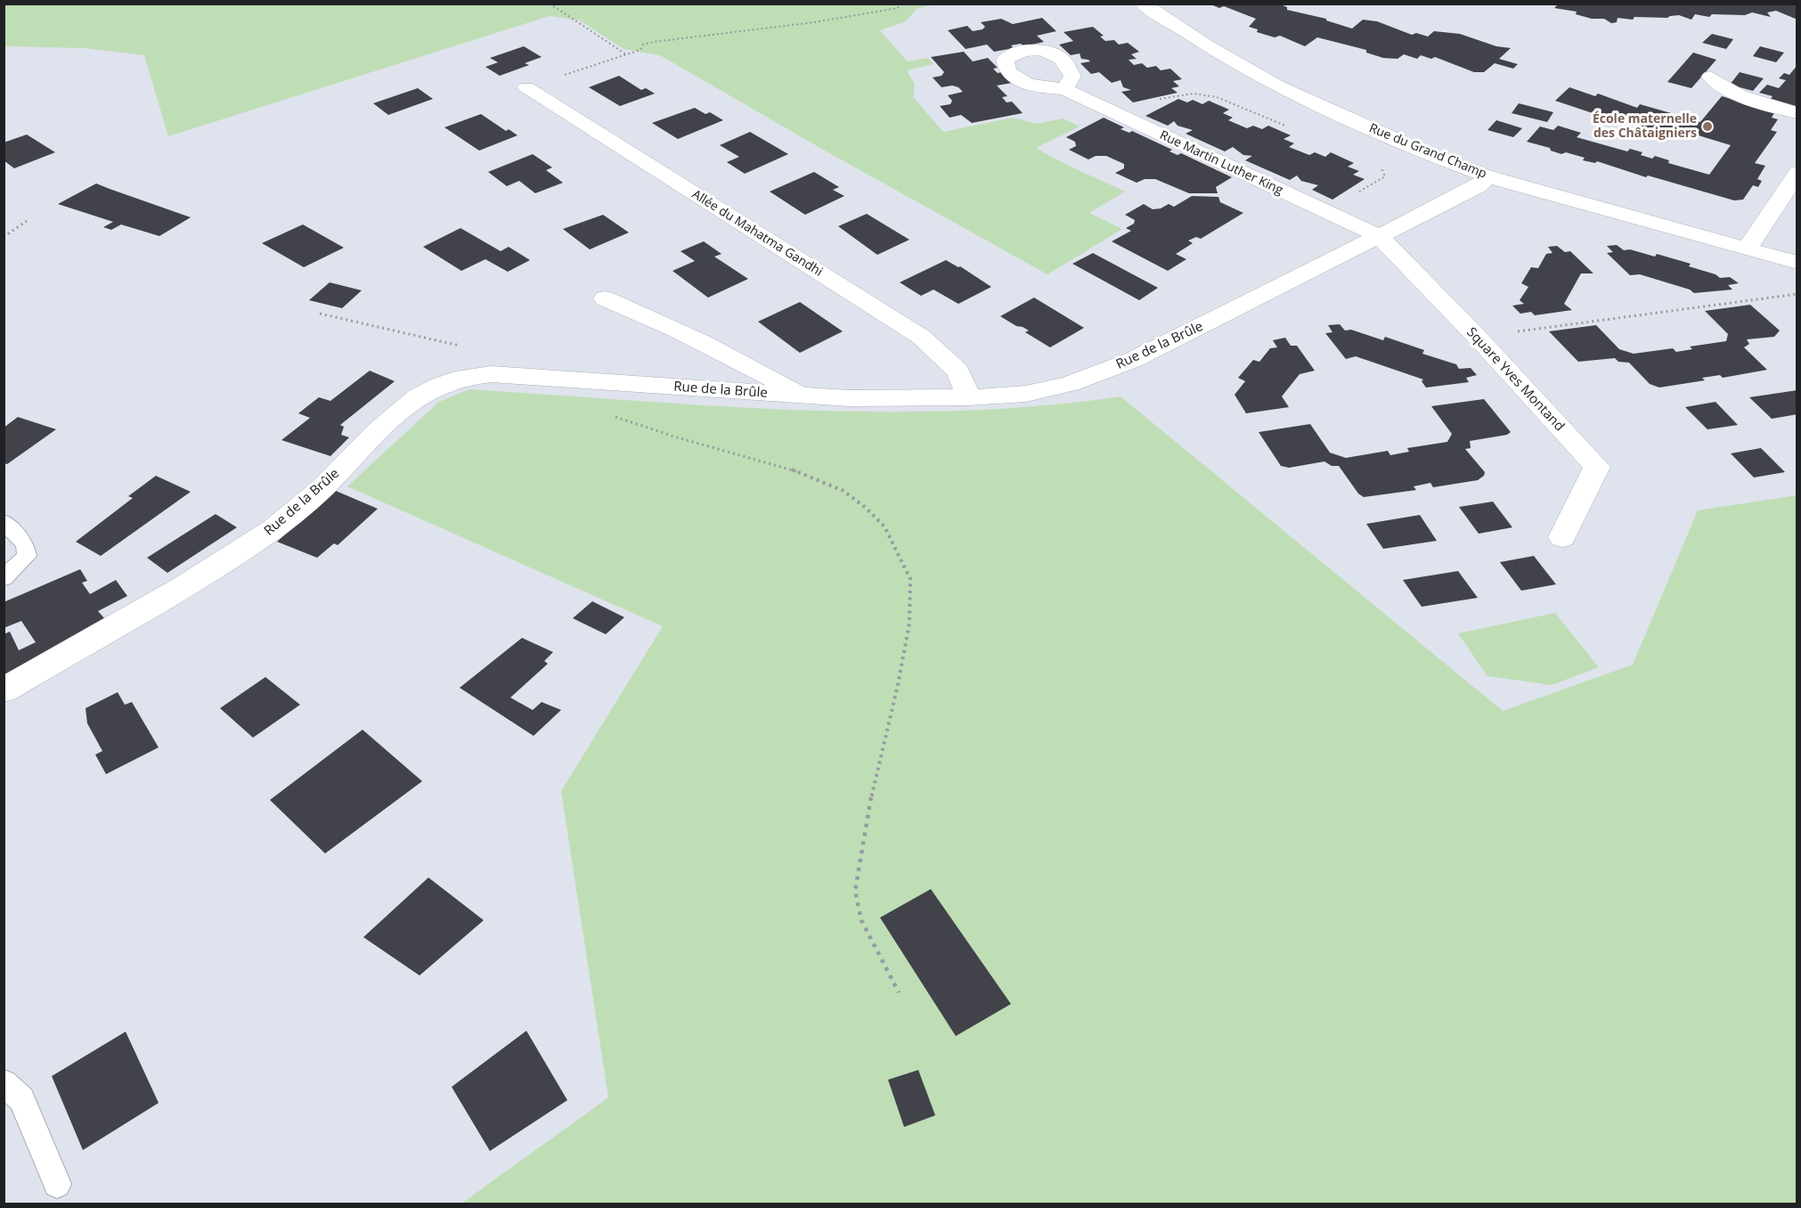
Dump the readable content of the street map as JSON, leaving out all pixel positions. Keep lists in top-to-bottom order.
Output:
{
  "streets": {
    "street": [
      "Rue du Grand Champ",
      "Rue Martin Luther King",
      "Allée du Mahatma Gandhi",
      "Rue de la Brûle",
      "Square Yves Montand"
    ]
  },
  "crossings": [
    ["Rue du Grand Champ", "Rue de la Brûle"],
    ["Rue Martin Luther King", "Rue de la Brûle"],
    ["Rue Martin Luther King", "Square Yves Montand"],
    ["Allée du Mahatma Gandhi", "Rue de la Brûle"],
    ["Rue de la Brûle", "Square Yves Montand"]
  ],
  "places": ["École maternelle des Châtaigniers"]
}
